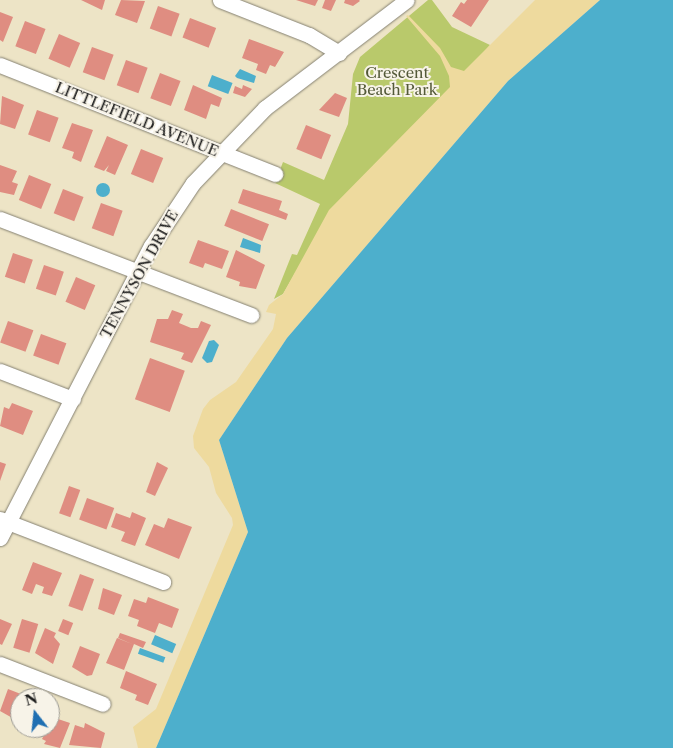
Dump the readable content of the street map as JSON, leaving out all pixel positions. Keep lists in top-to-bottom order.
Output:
{
  "streets": {
    "street": ["LITTLEFIELD AVENUE", "TENNYSON DRIVE"]
  },
  "crossings": [
    ["LITTLEFIELD AVENUE", "TENNYSON DRIVE"]
  ],
  "parks": ["Crescent Beach Park"],
  "north": "top"
}
